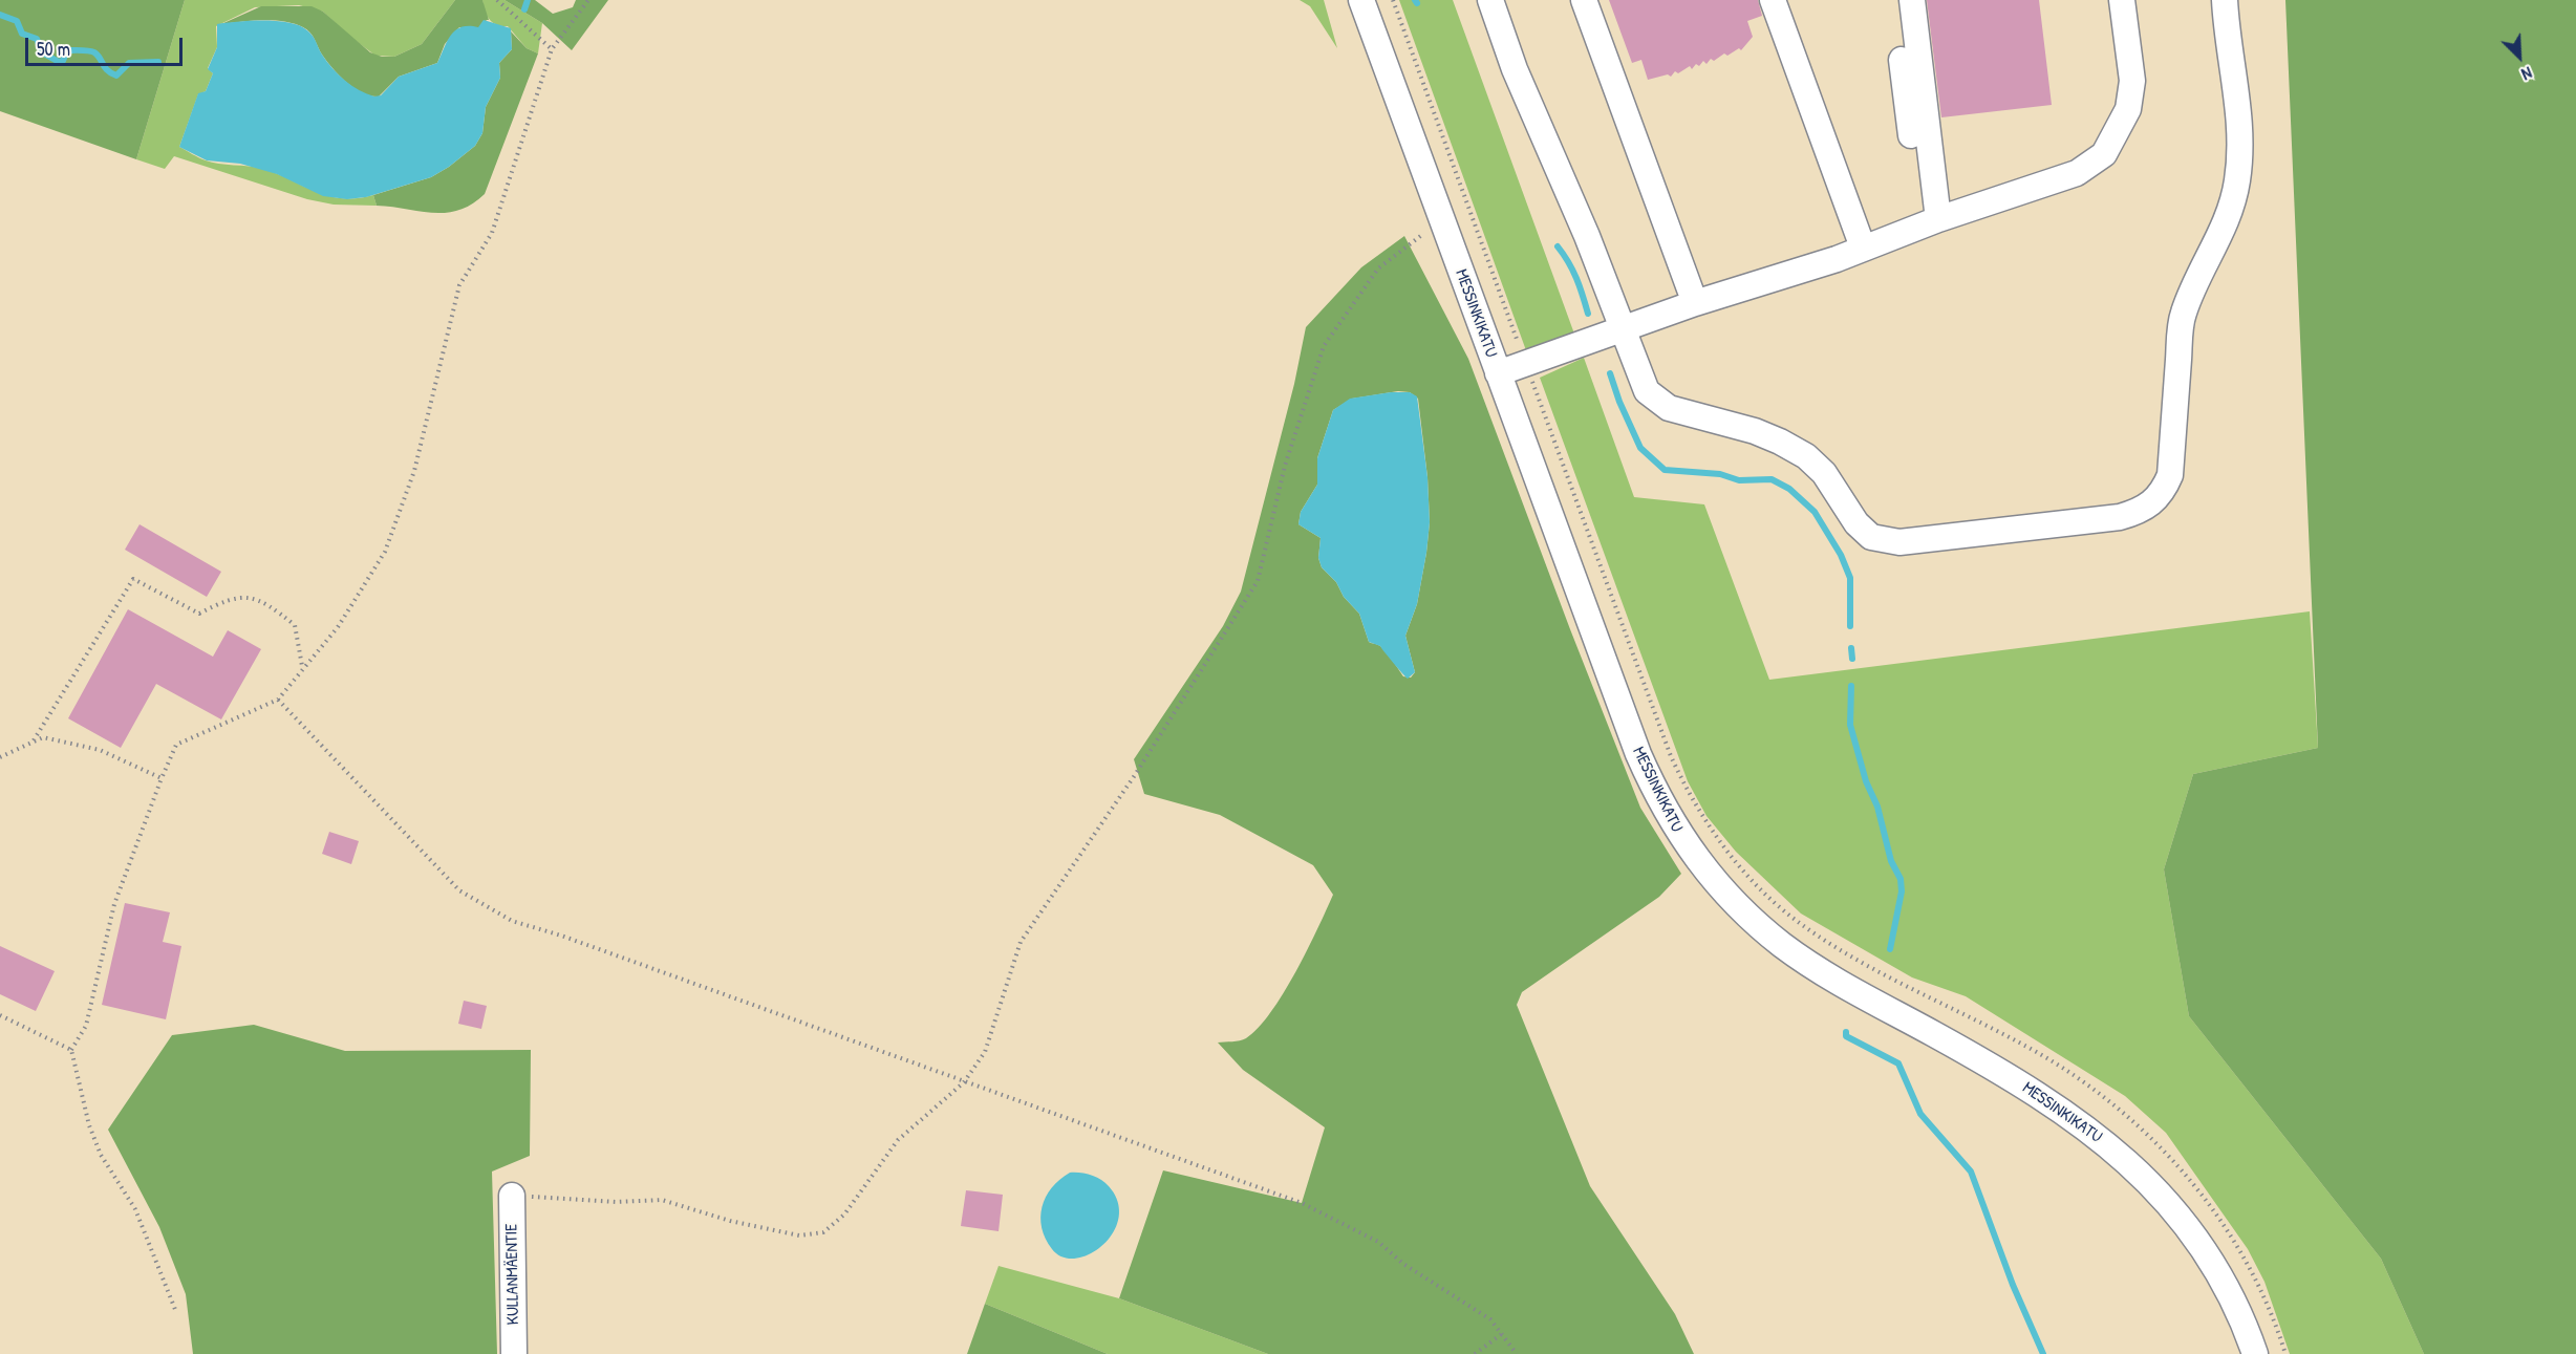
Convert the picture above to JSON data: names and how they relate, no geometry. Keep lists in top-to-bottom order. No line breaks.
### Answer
{"streets":{"street":["MESSINKIKATU","KULLANMÄENTIE"]},"scale_bar":"50 m","north":"bottom right"}
